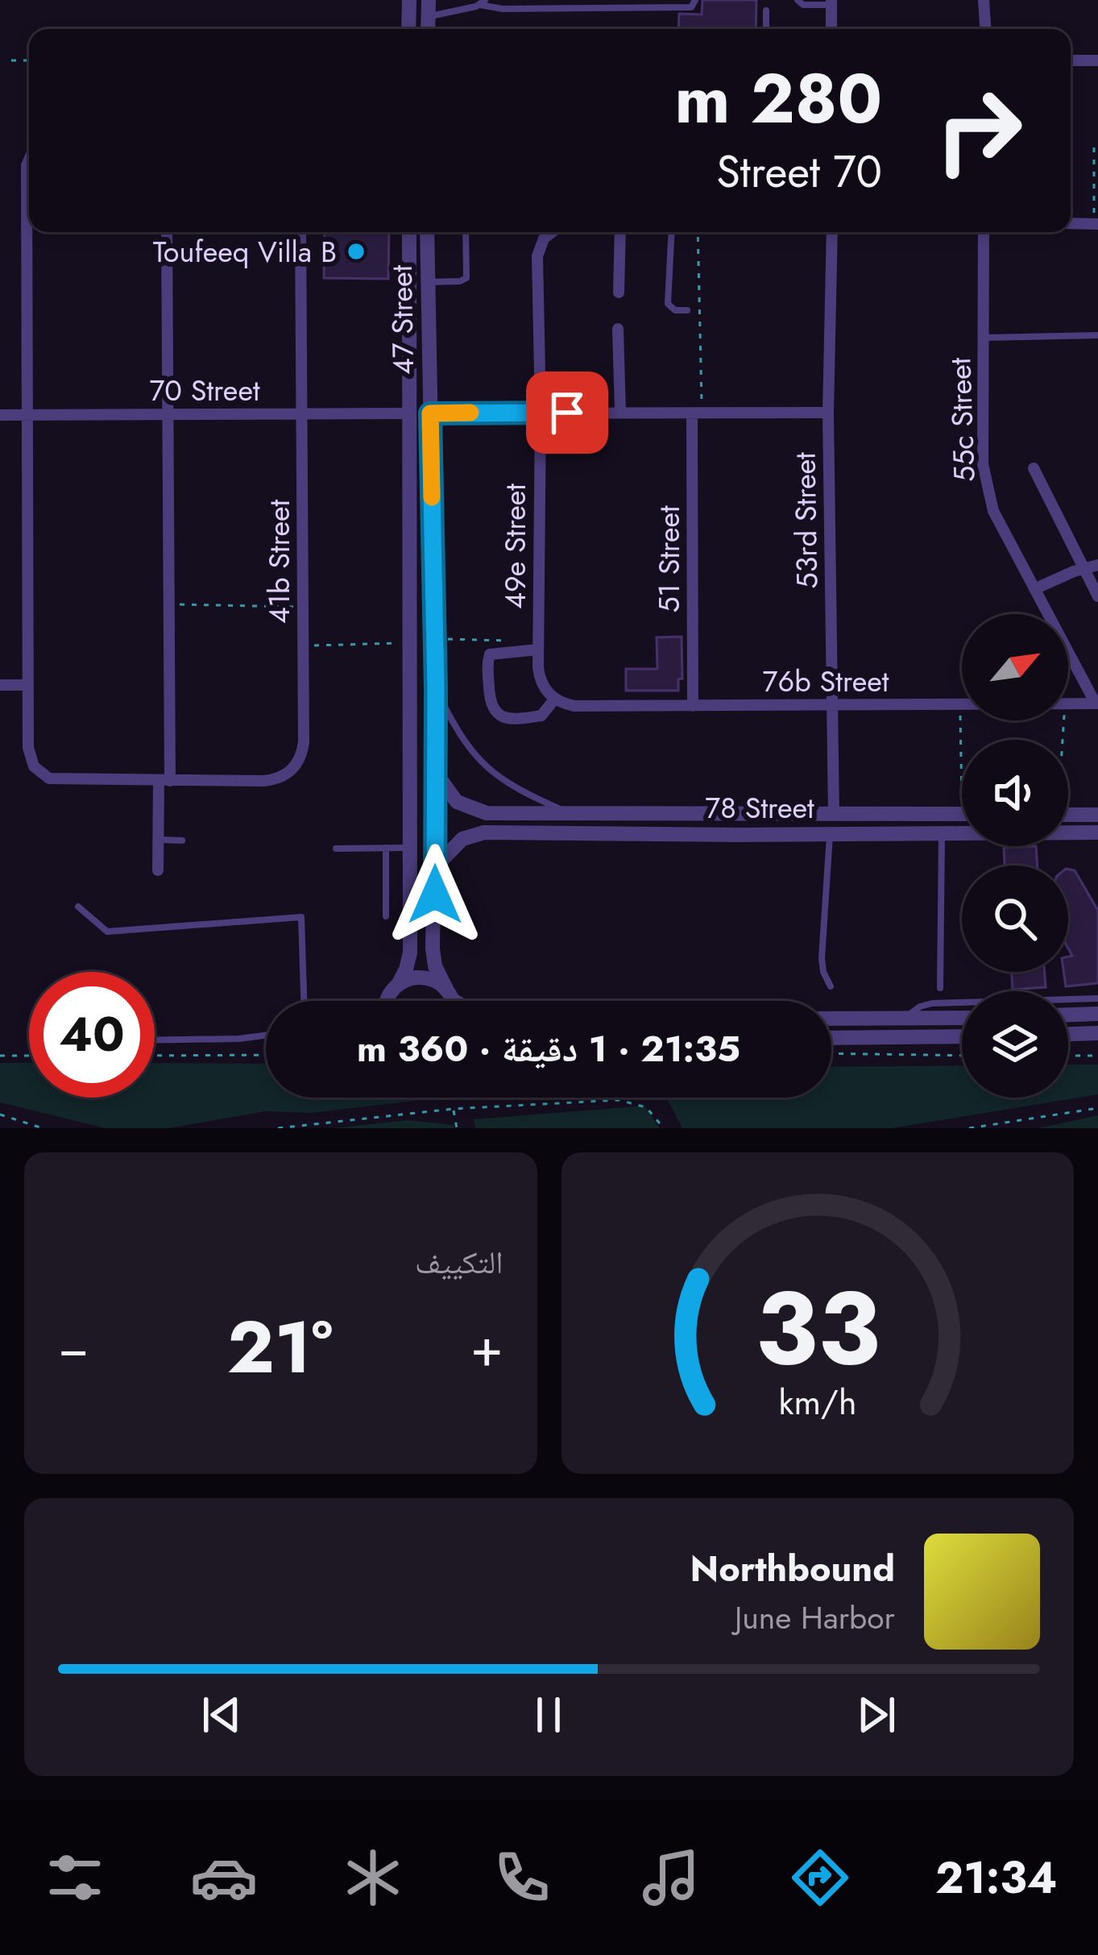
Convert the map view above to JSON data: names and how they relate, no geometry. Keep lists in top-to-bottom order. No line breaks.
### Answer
{"streets":{"street":["47 Street","70 Street","55c Street","53rd Street","49e Street","51 Street","41b Street","76b Street","78 Street"]},"crossings":[["47 Street","70 Street"],["47 Street","78 Street"],["70 Street","41b Street"],["55c Street","76b Street"],["53rd Street","76b Street"],["53rd Street","78 Street"],["49e Street","76b Street"],["51 Street","76b Street"]],"places":["Toufeeq Villa B"],"north":"top right","page":{"turn":["280 m","70 Street"],"limit":"40","trip":"21:35 · 1 دقيقة · 360 m","tile":"التكييف","heat":["−","21°","+"],"song":["Northbound","June Harbor"],"tabs":"21:34","gauge":["33","km/h"]}}
